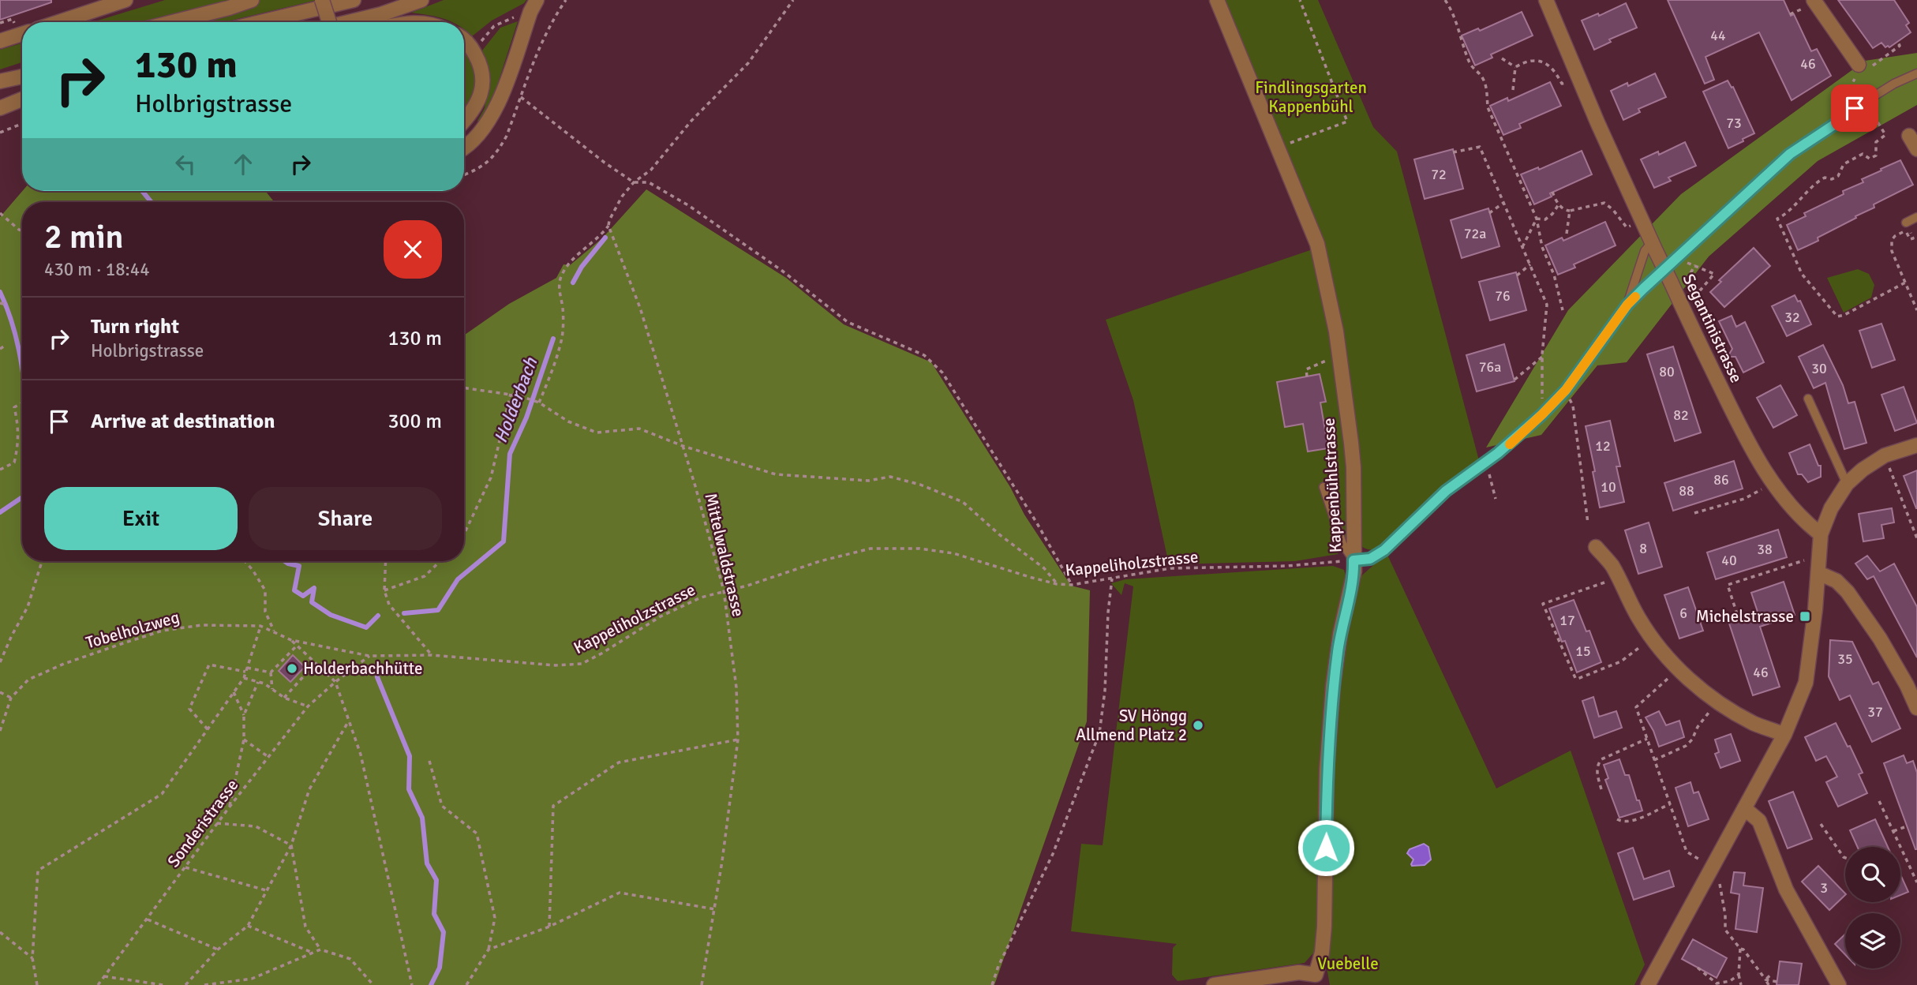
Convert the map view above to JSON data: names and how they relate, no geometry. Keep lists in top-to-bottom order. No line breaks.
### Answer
{"streets":{"street":["Segantinistrasse","Kappenbühlstrasse"],"path":["Mittelwaldstrasse","Kappeliholzstrasse","Tobelholzweg","Sonderistrasse"]},"crossings":[["Kappenbühlstrasse","Kappeliholzstrasse"],["Mittelwaldstrasse","Kappeliholzstrasse"],["Kappeliholzstrasse","Tobelholzweg"]],"water":["Holderbach"],"parks":["Findlingsgarten Kappenbühl","Vuebelle"],"places":{"transit":["Michelstrasse"],"other":["Holderbachhütte","SV Höngg Allmend Platz 2"]},"house_numbers":["44","46","73","72","72a","76","32","76a","30","80","82","12","86","10","88","8","38","40","6","17","15","35","46","37","3"],"page":{"turn":["130 m","Holbrigstrasse"],"heading":["2 min","430 m · 18:44"],"list":[{"name":"Turn right","note":"Holbrigstrasse","value":"130 m"},{"name":"Arrive at destination","value":"300 m"}],"buttons":["Exit","Share"]}}
